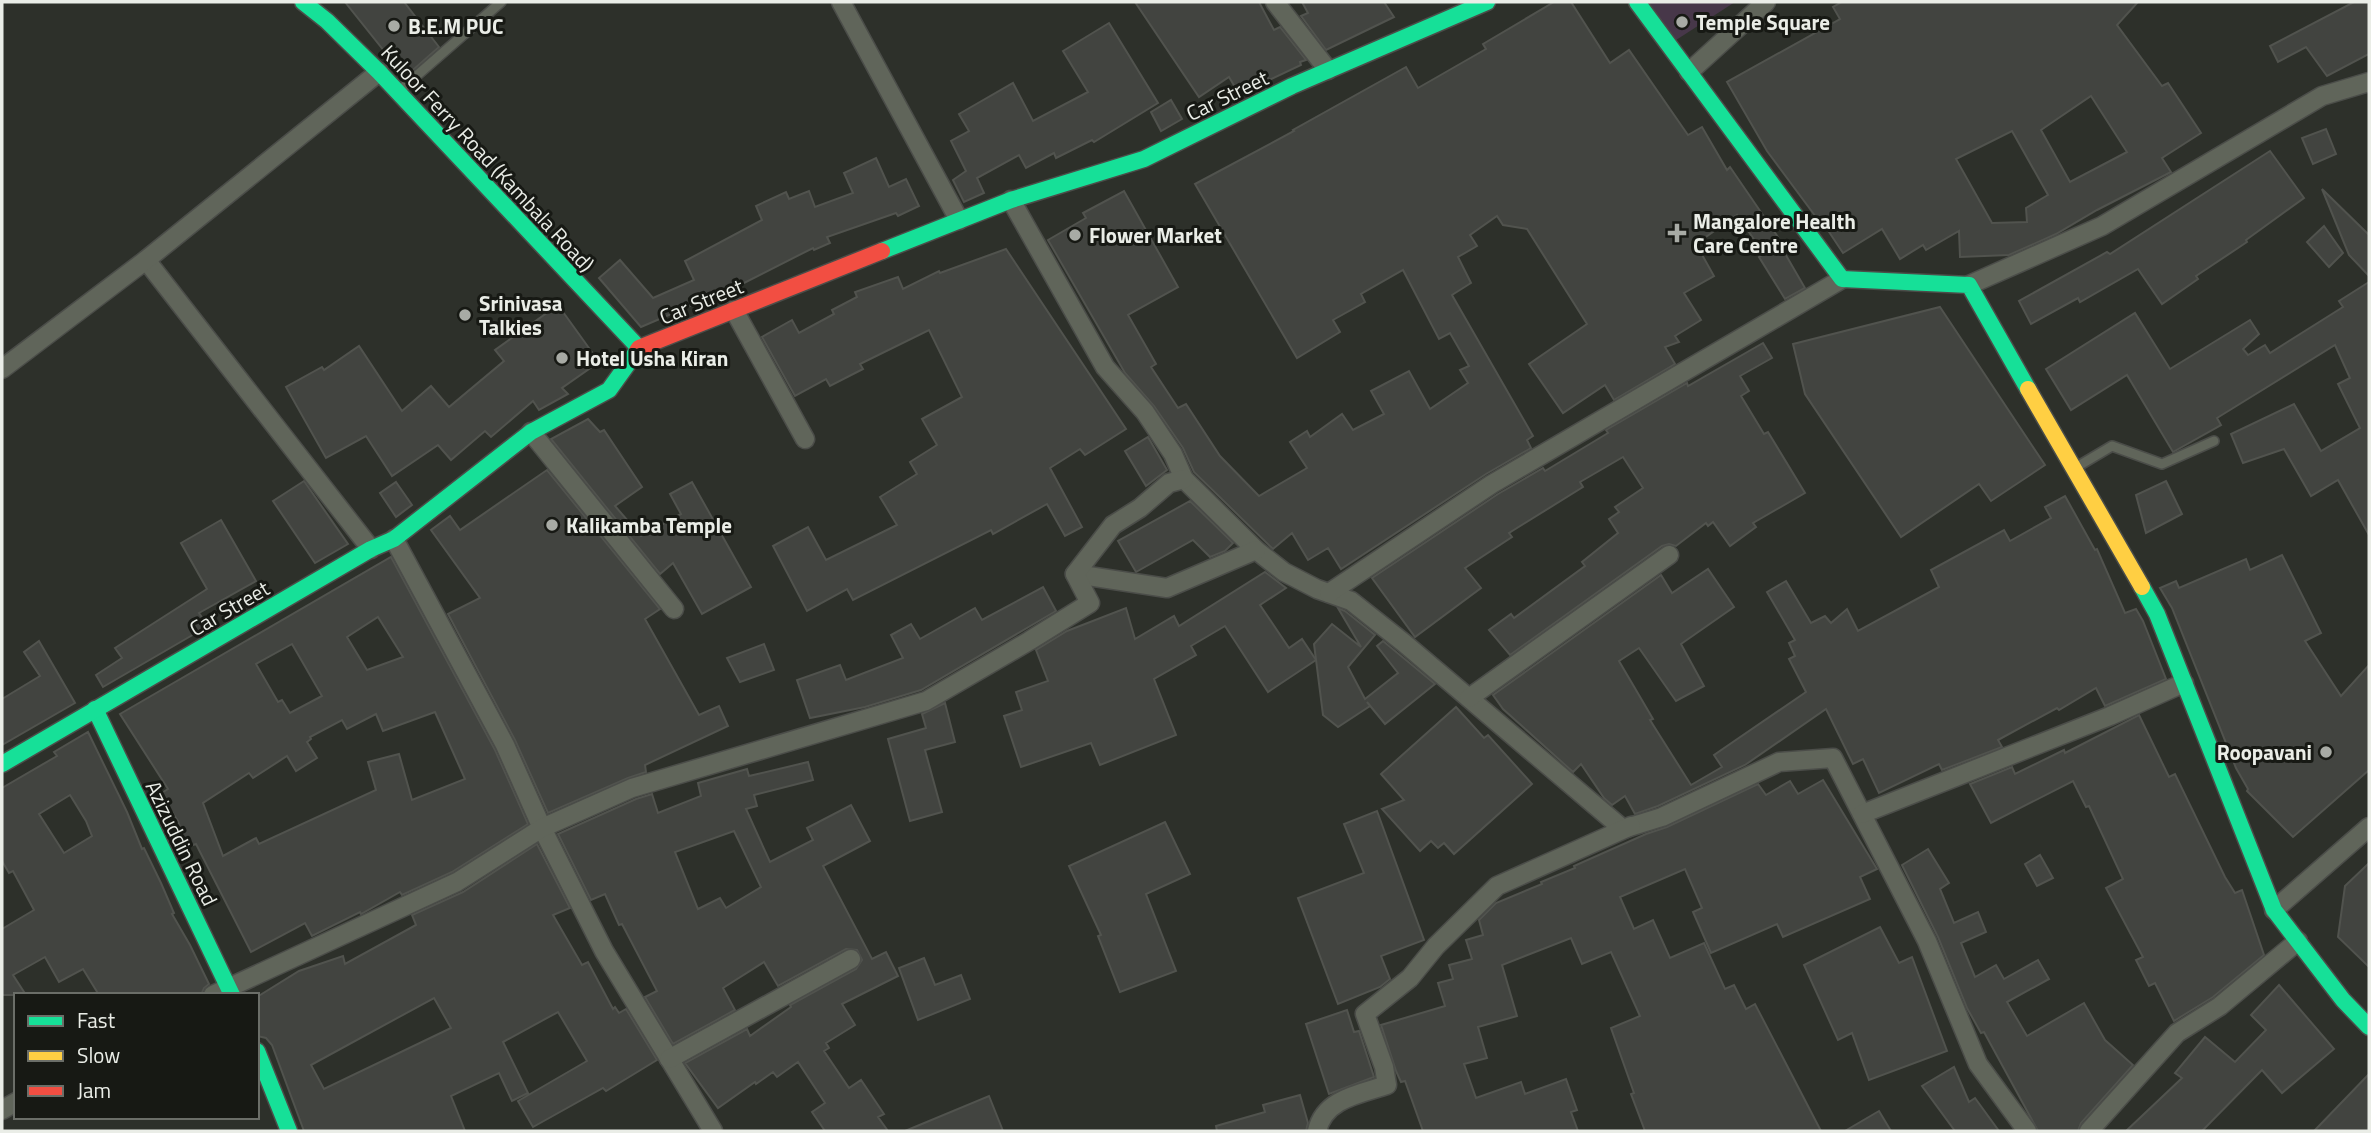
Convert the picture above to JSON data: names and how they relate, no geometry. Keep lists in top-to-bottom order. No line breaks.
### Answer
{"streets":{"street":["Car Street","Kuloor Ferry Road (Kambala Road)","Azizuddin Road"]},"crossings":[["Car Street","Kuloor Ferry Road (Kambala Road)"],["Car Street","Azizuddin Road"]],"places":{"other":["Temple Square","B.E.M PUC","Flower Market","Srinivasa Talkies","Hotel Usha Kiran","Kalikamba Temple","Roopavani"],"health":["Mangalore Health Care Centre"]},"legend":["Fast","Slow","Jam"]}
